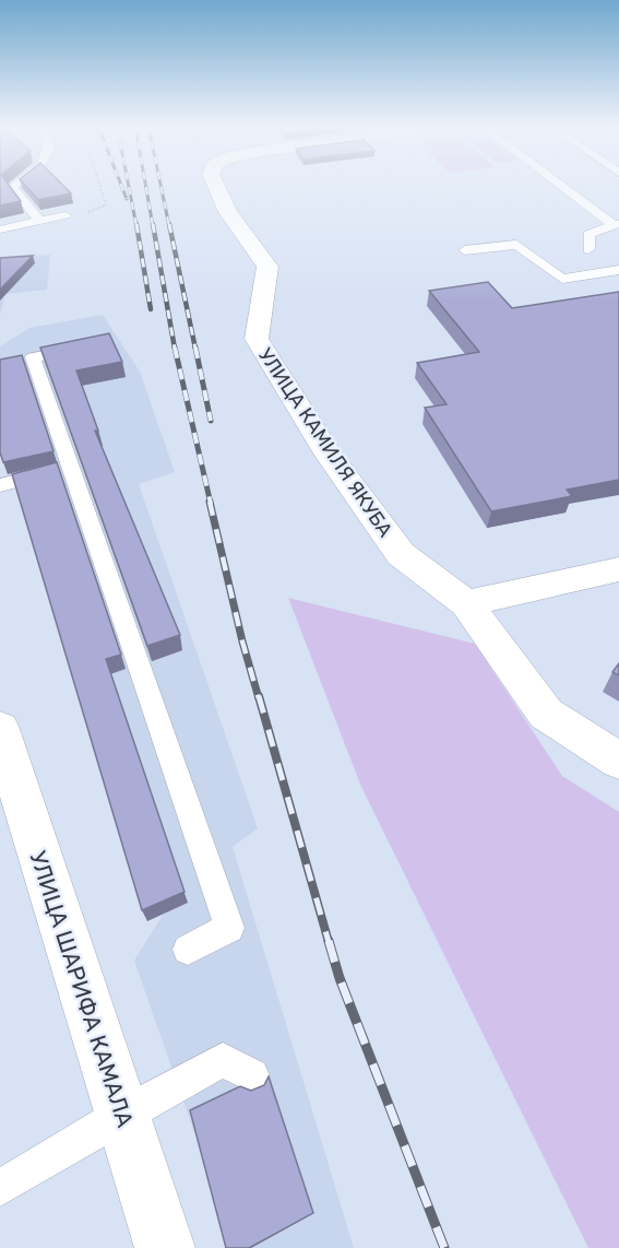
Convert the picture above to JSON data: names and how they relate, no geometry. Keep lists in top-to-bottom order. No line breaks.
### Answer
{"streets":{"street":["УЛИЦА КАМИЛЯ ЯКУБА","УЛИЦА ШАРИФА КАМАЛА"]}}
